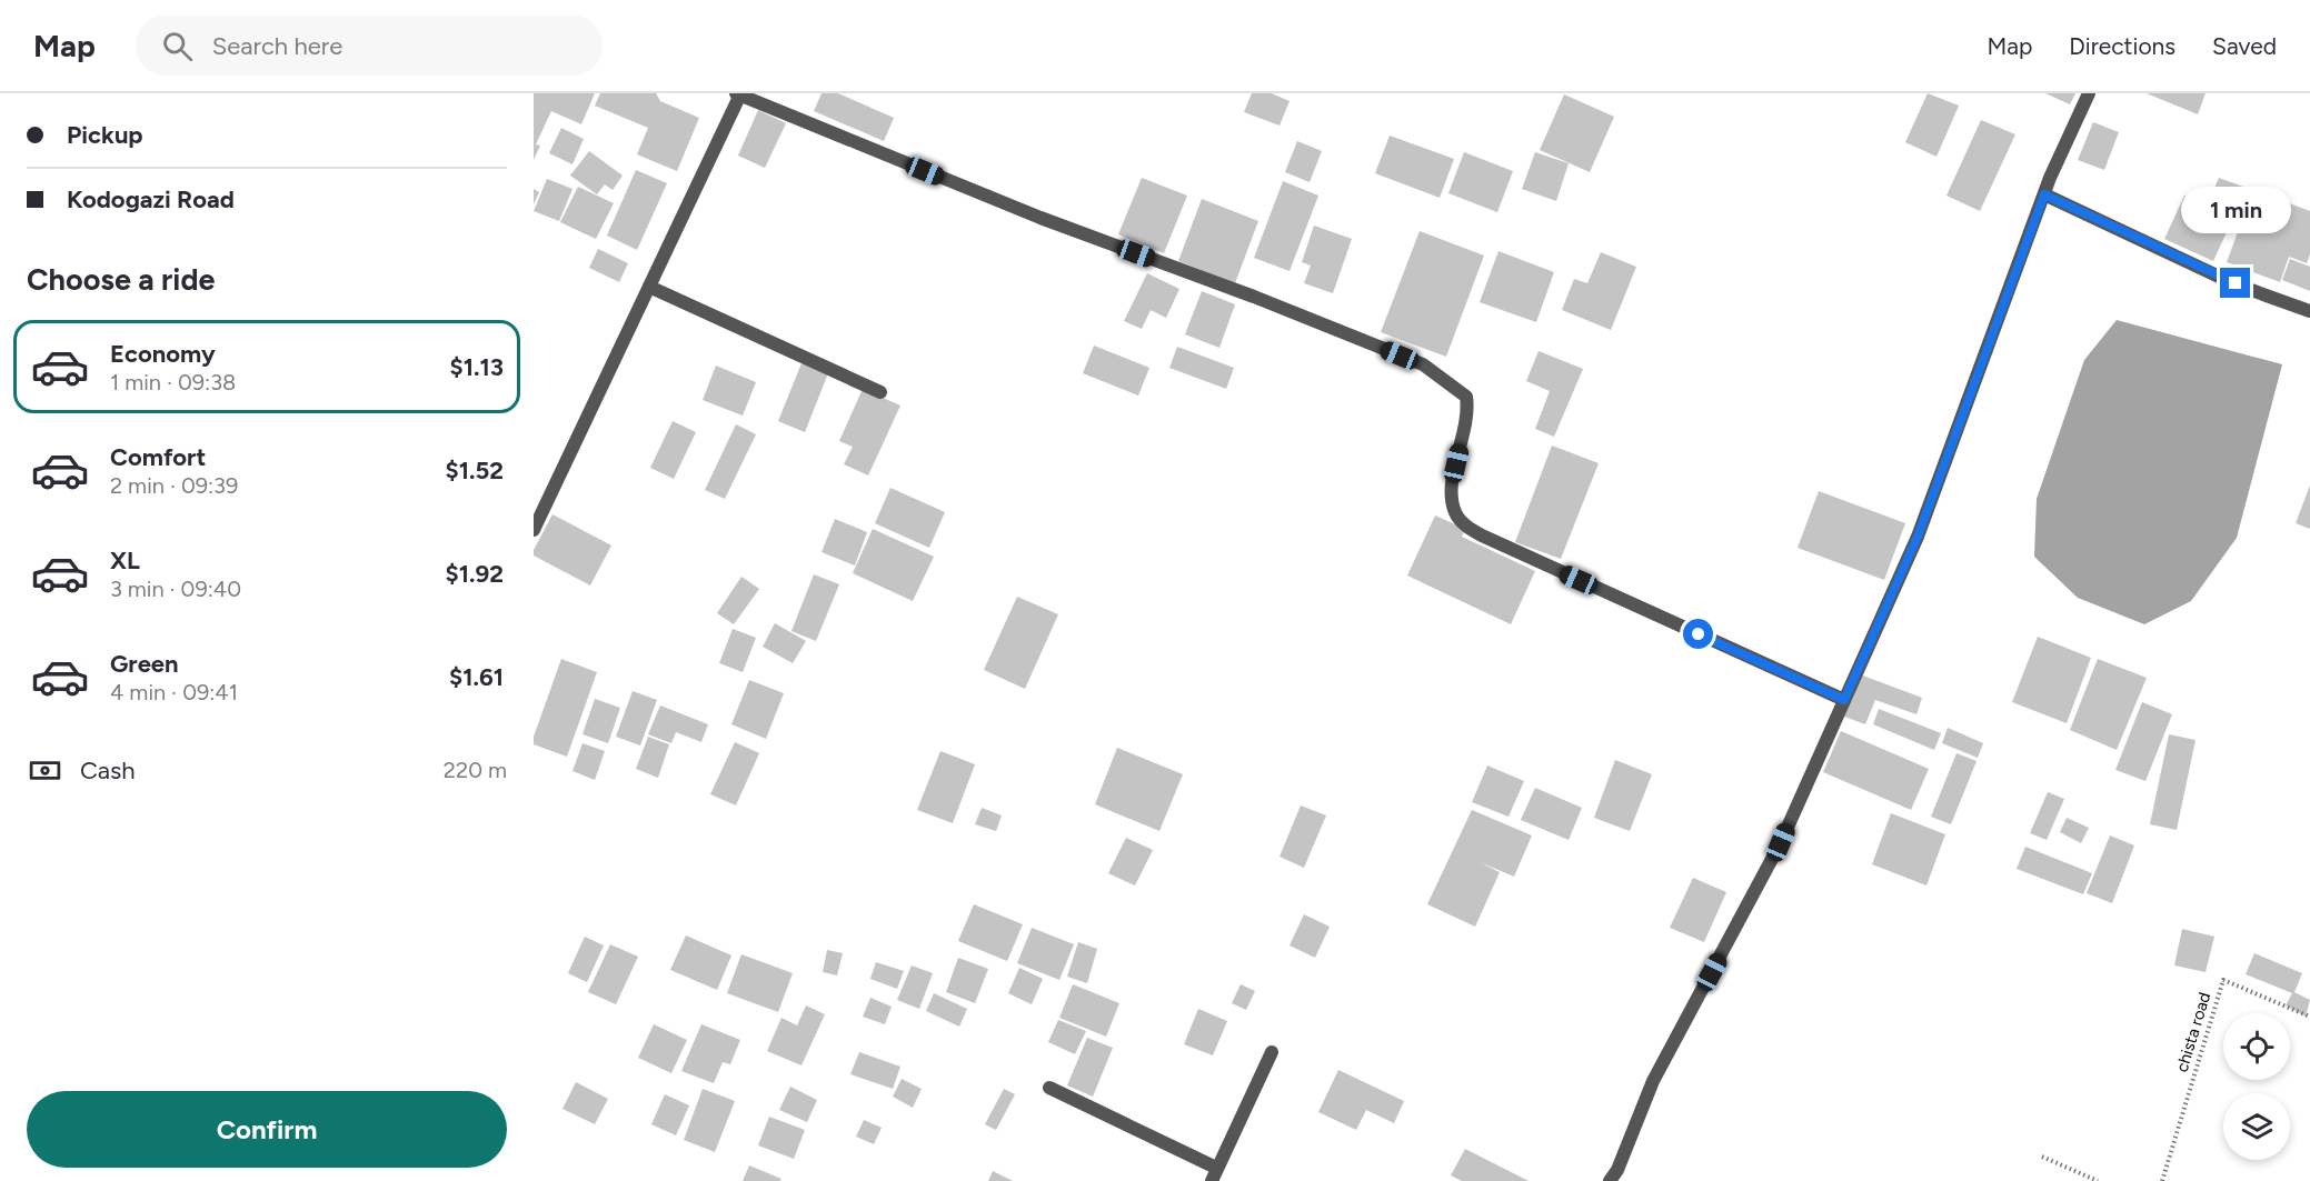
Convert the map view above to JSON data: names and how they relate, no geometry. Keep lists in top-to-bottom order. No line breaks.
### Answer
{"streets":{"path":["chista road"]},"page":{"header":"Map","search":"Search here","nav":["Map","Directions","Saved"],"banner":["Pickup","Kodogazi Road"],"bubble":"1 min","heading":"Choose a ride","list":[{"name":"Economy","note":"1 min · 09:38","value":"$1.13"},{"name":"Comfort","note":"2 min · 09:39","value":"$1.52"},{"name":"XL","note":"3 min · 09:40","value":"$1.92"},{"name":"Green","note":"4 min · 09:41","value":"$1.61"}],"pay":["Cash","220 m"],"buttons":"Confirm"}}
